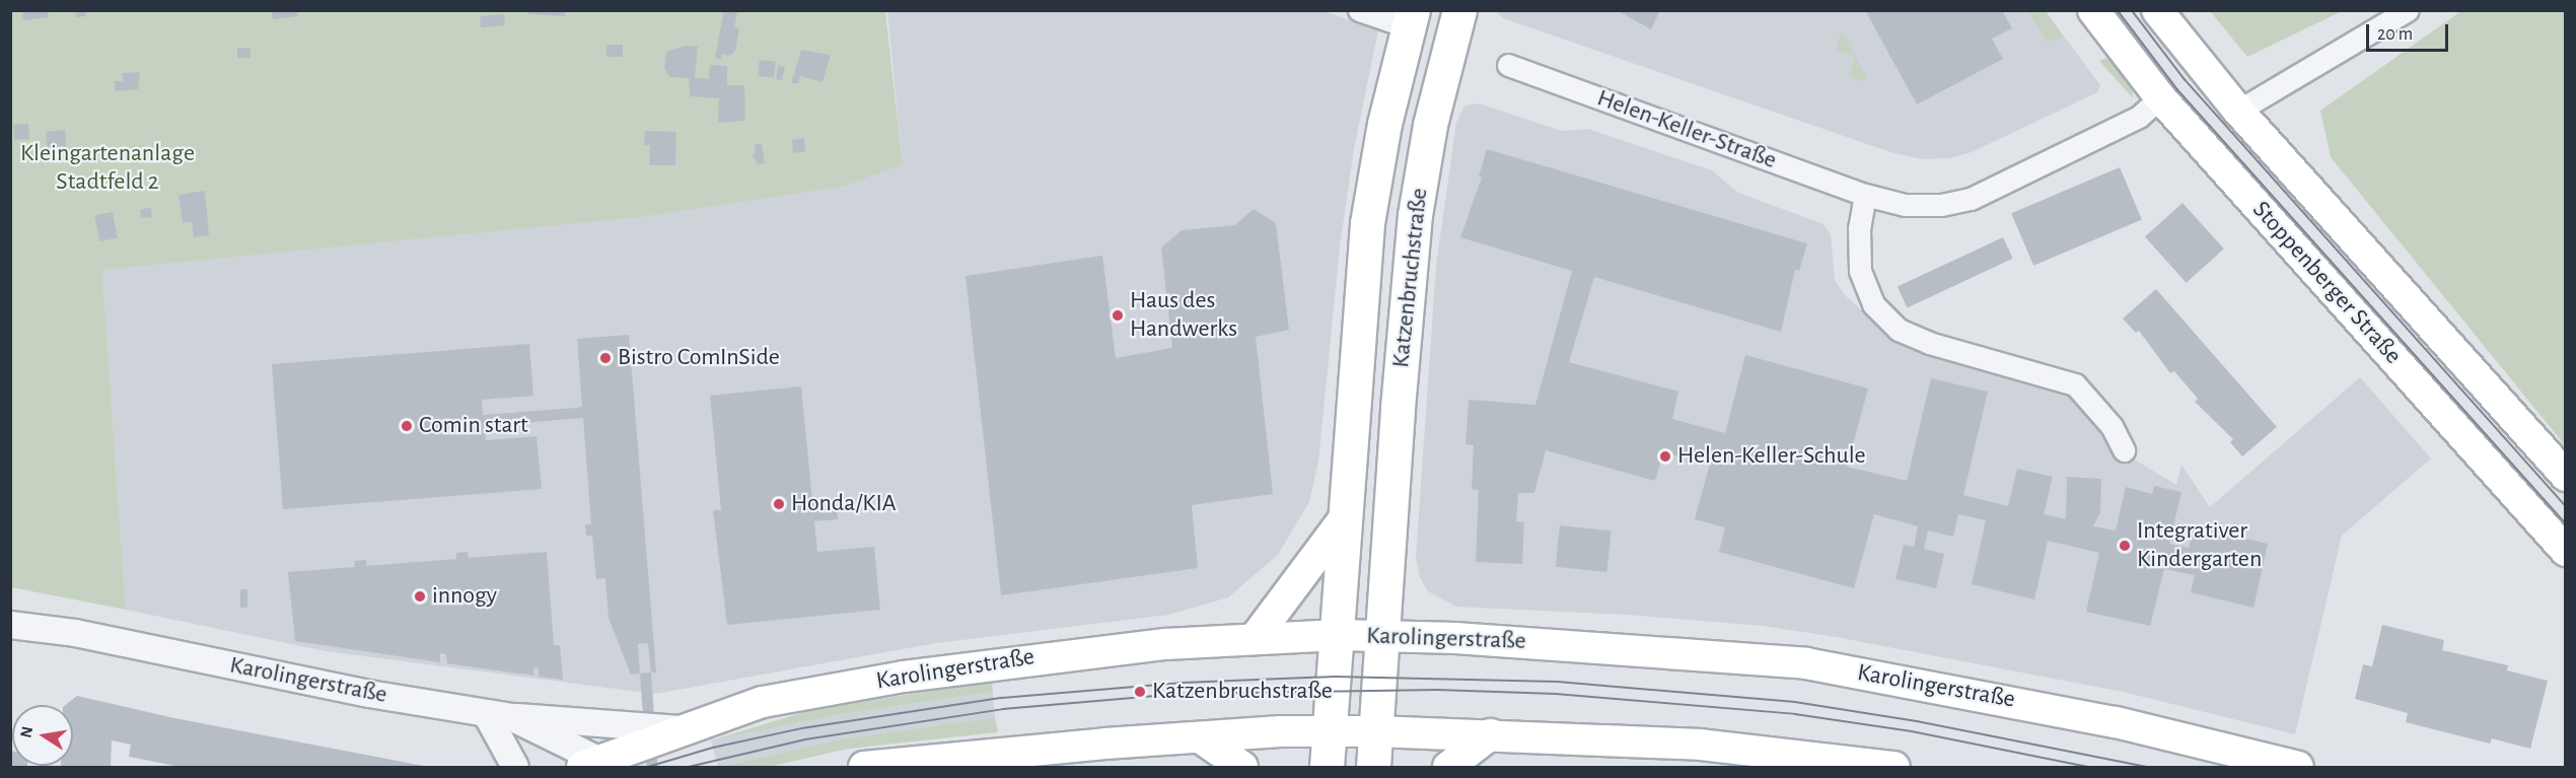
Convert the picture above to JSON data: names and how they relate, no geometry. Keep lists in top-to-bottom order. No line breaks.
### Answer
{"streets":{"main road":["Katzenbruchstraße","Stoppenberger Straße","Karolingerstraße"],"street":["Helen-Keller-Straße"]},"crossings":[["Helen-Keller-Straße","Stoppenberger Straße"],["Katzenbruchstraße","Karolingerstraße"]],"parks":["Kleingartenanlage Stadtfeld 2"],"places":["Haus des Handwerks","Bistro ComInSide","Comin start","Helen-Keller-Schule","Honda/KIA","Integrativer Kindergarten","innogy","Katzenbruchstraße"],"scale_bar":"20 m","north":"left"}
